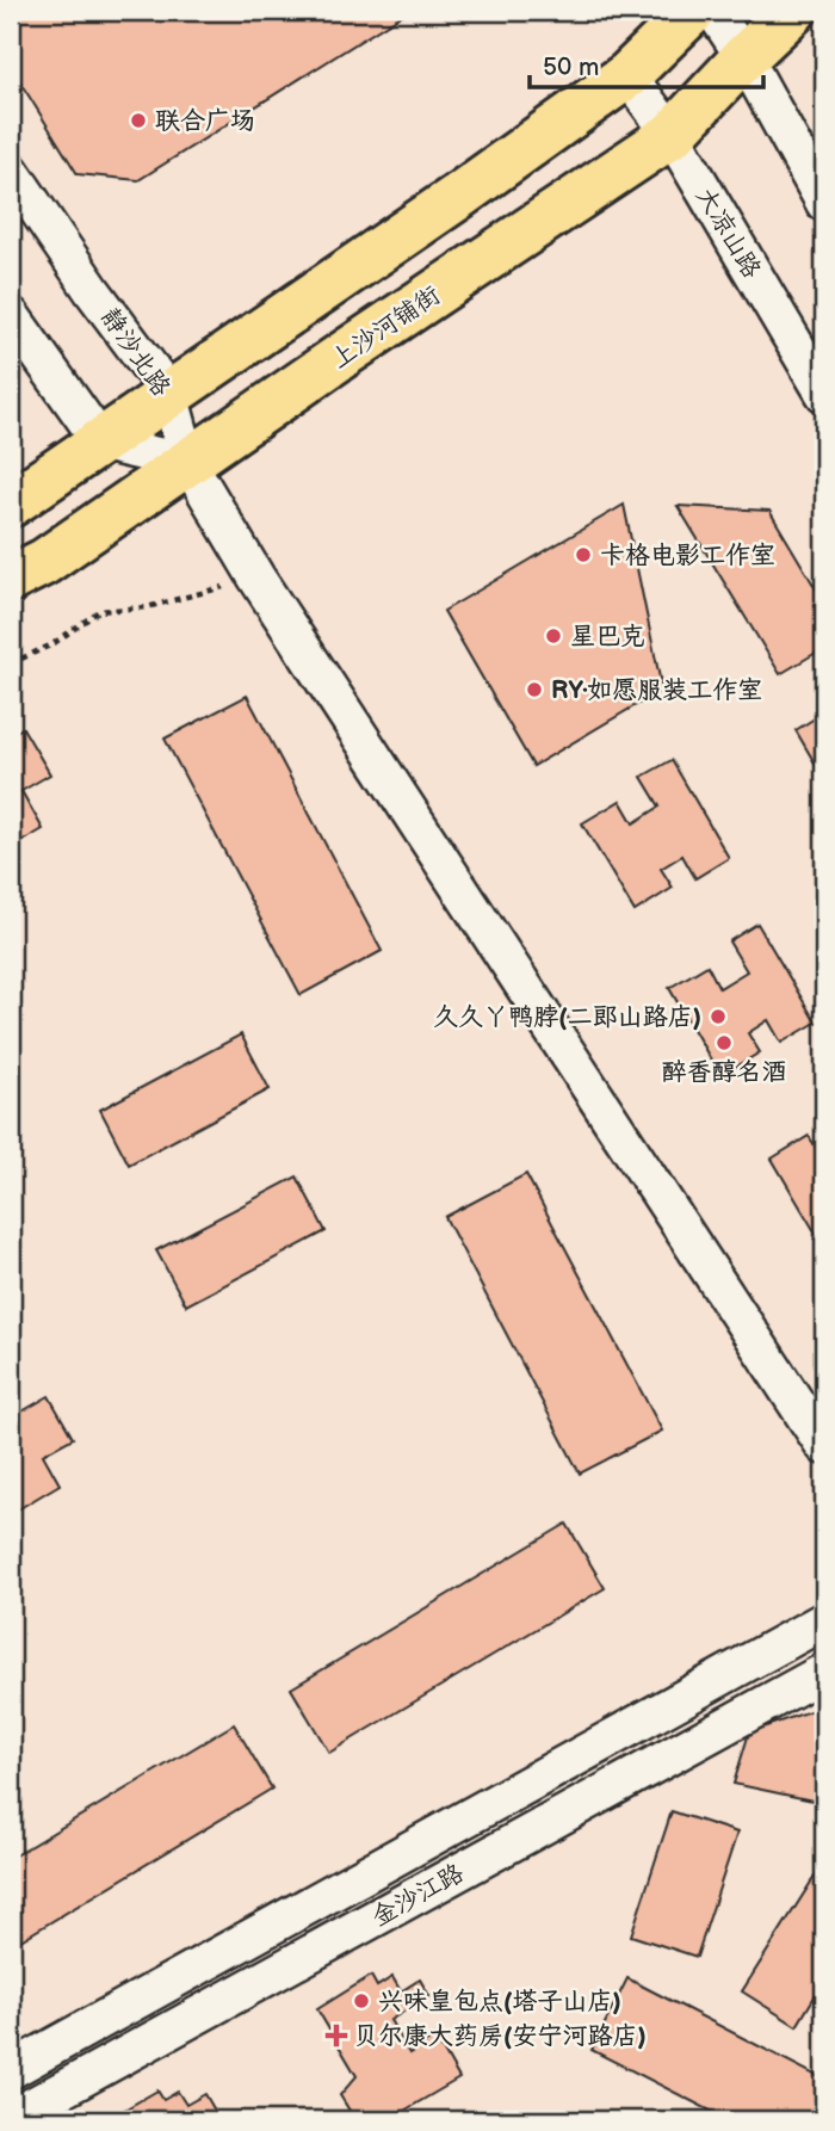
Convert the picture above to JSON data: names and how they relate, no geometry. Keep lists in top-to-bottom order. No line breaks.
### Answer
{"streets":{"main road":["上沙河铺街"],"street":["大凉山路","静沙北路","金沙江路"]},"crossings":[["大凉山路","上沙河铺街"],["上沙河铺街","静沙北路"]],"places":{"other":["联合广场","卡格电影工作室","星巴克","RY·如愿服装工作室","久久丫鸭脖(二郎山路店)","醉香醇名酒","兴味皇包点(塔子山店)"],"health":["贝尔康大药房(安宁河路店)"]},"scale_bar":"50 m"}
